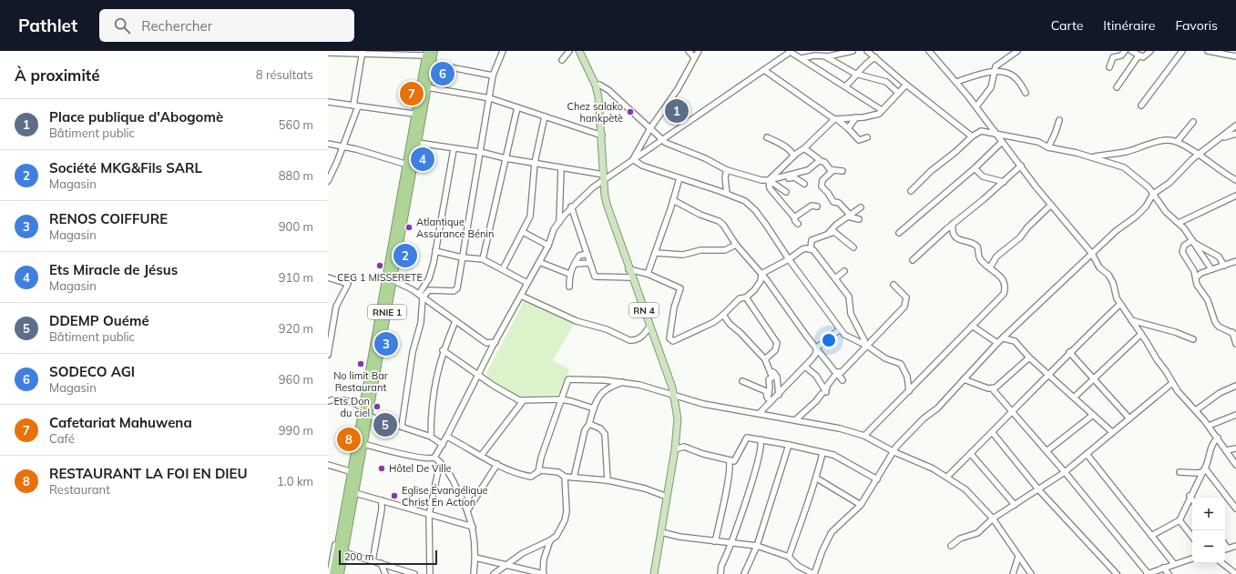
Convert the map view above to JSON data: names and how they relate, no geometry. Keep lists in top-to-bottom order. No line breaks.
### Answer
{"streets":{"highway":["RNIE 1"],"main road":["RN 4"]},"places":["Chez salako hankpètè","Atlantique Assurance Bénin","CEG 1 MISSERETE","No limit Bar Restaurant","Ets Don du ciel","Hôtel De Ville","Eglise Évangélique Christ En Action"],"scale_bar":"200 m","page":{"header":"Pathlet","search":"Rechercher","nav":["Carte","Itinéraire","Favoris"],"heading":["À proximité","8 résultats"],"pins":["6","7","1","4","2","3","5","8"],"list":[{"mark":"1","name":"Place publique d'Abogomè","note":"Bâtiment public","value":"560 m"},{"mark":"2","name":"Société MKG&Fils SARL","note":"Magasin","value":"880 m"},{"mark":"3","name":"RENOS COIFFURE","note":"Magasin","value":"900 m"},{"mark":"4","name":"Ets Miracle de Jésus","note":"Magasin","value":"910 m"},{"mark":"5","name":"DDEMP Ouémé","note":"Bâtiment public","value":"920 m"},{"mark":"6","name":"SODECO AGI","note":"Magasin","value":"960 m"},{"mark":"7","name":"Cafetariat Mahuwena","note":"Café","value":"990 m"},{"mark":"8","name":"RESTAURANT LA FOI EN DIEU","note":"Restaurant","value":"1.0 km"}],"map_buttons":["+","−"],"scale":"200 m"}}
